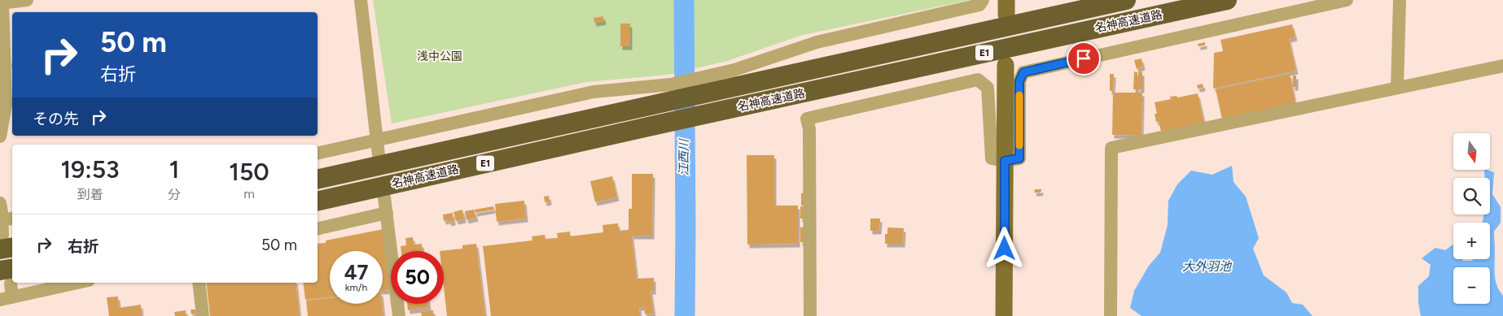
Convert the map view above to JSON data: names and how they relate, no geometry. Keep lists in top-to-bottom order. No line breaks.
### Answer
{"streets":{"highway":["名神高速道路","E1"]},"water":["江西川","大外羽池"],"parks":["浅中公園"],"north":"bottom","page":{"turn":["50 m","右折"],"then":"その先","map_buttons":["+","−"],"eta":["19:53","到着","1","分","150","m"],"list":[{"name":"右折","value":"50 m"}],"speed":"47 km/h","limit":"50"}}
